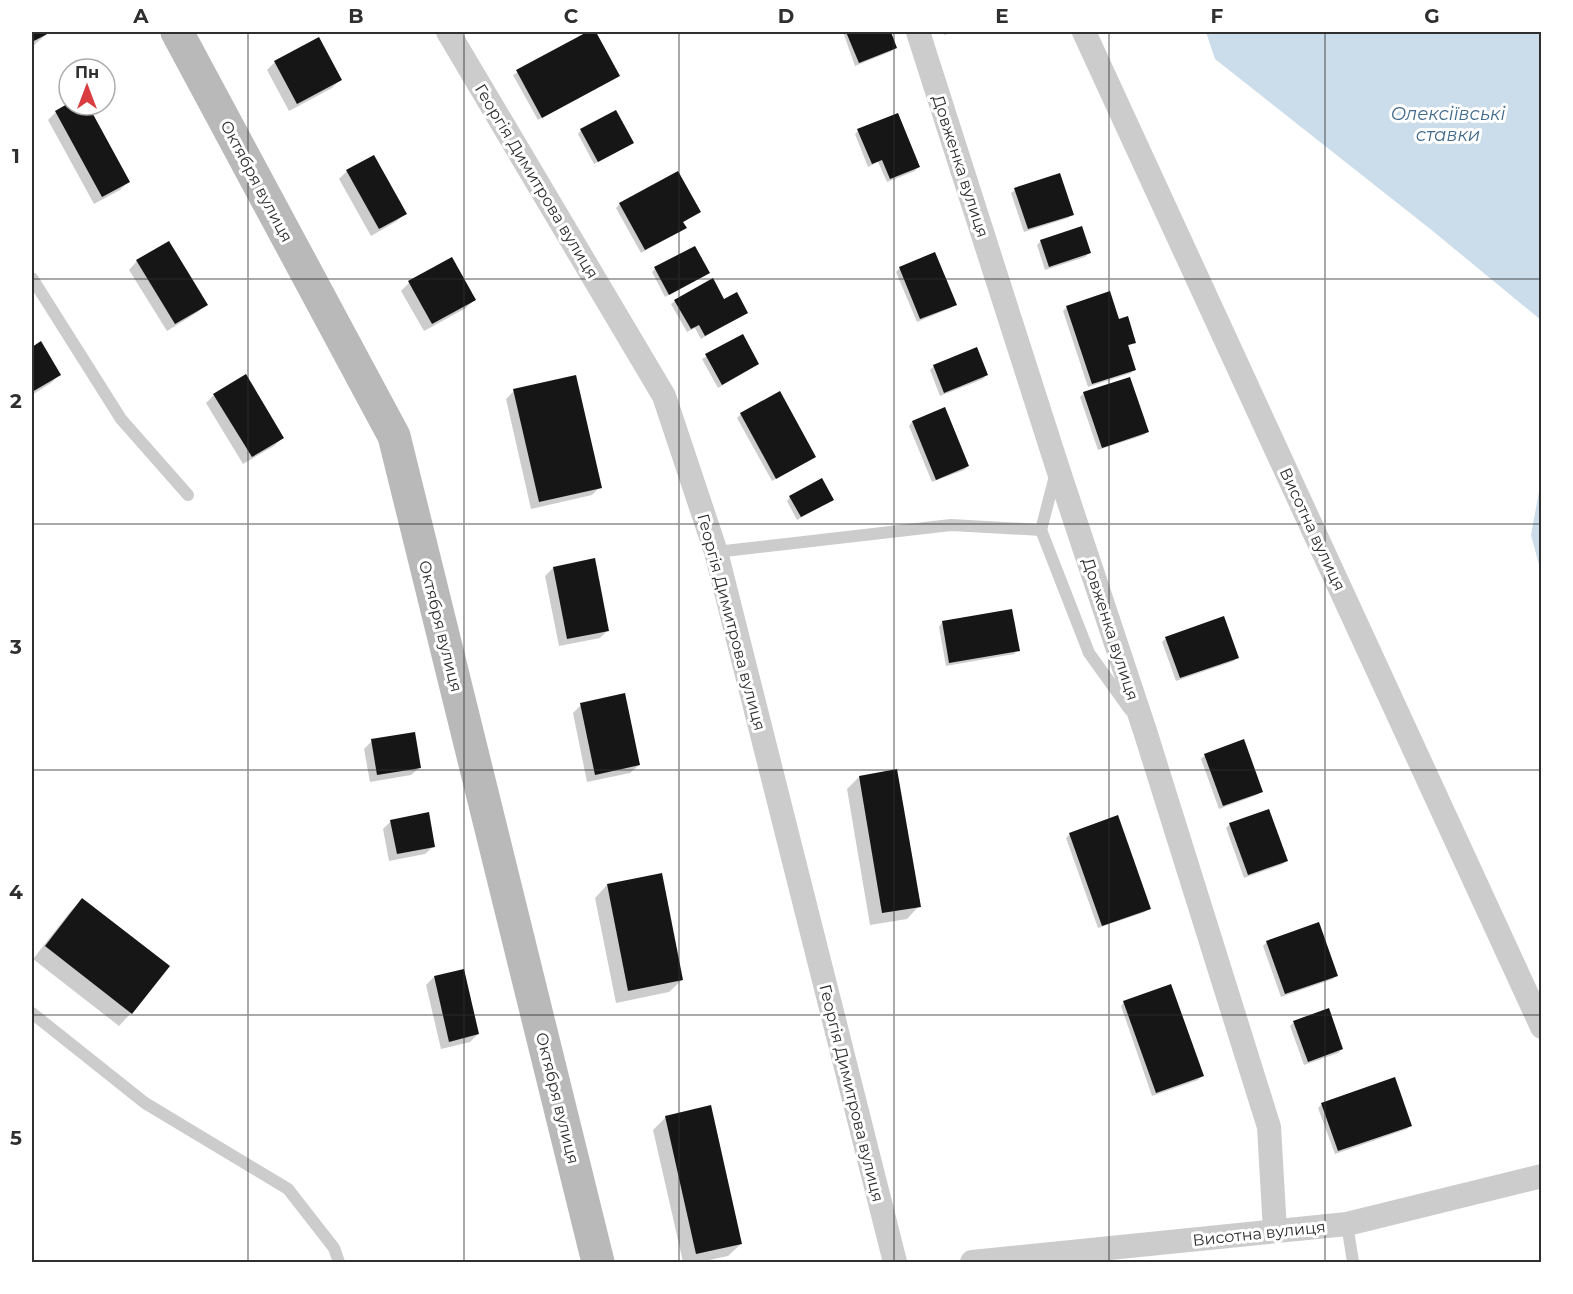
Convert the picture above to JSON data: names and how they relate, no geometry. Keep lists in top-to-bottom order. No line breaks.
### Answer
{"streets":{"street":["Довженка вулиця","Октября вулиця","Георгія Димитрова вулиця","Висотна вулиця"]},"crossings":[["Довженка вулиця","Висотна вулиця"]],"water":["Олексіївські ставки"],"north":"top","grid":{"columns":["A","B","C","D","E","F","G"],"rows":["1","2","3","4","5"]}}
